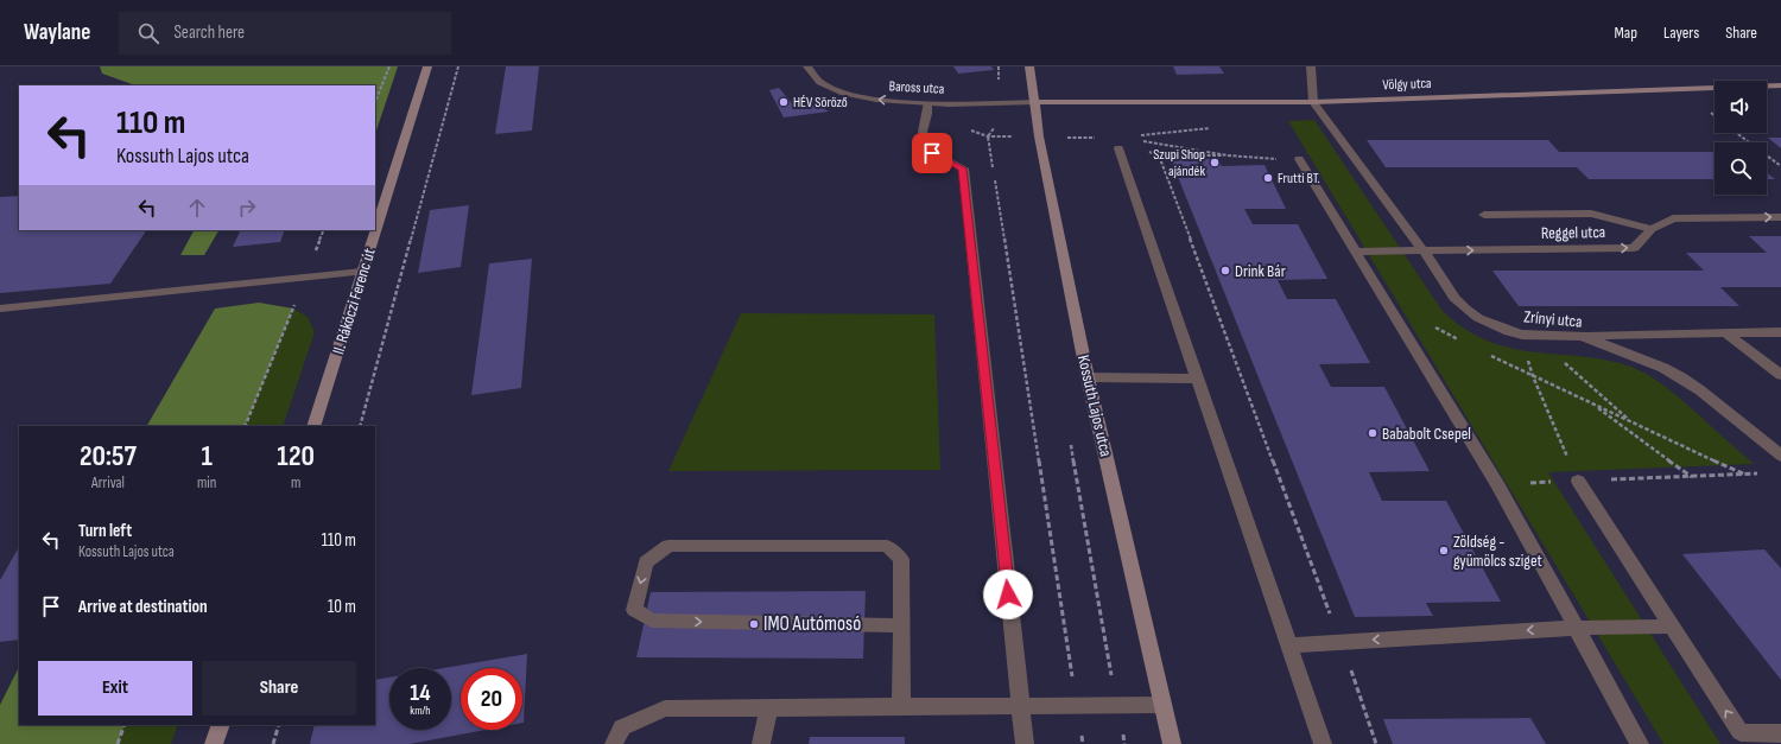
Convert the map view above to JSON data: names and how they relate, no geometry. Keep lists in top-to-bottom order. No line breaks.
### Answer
{"streets":{"street":["Völgy utca","Baross utca","Reggel utca","II. Rákóczi Ferenc út","Zrínyi utca","Kossuth Lajos utca"]},"crossings":[["Völgy utca","Baross utca"],["Völgy utca","Zrínyi utca"],["Völgy utca","Kossuth Lajos utca"],["Baross utca","Kossuth Lajos utca"],["Reggel utca","Zrínyi utca"]],"one_way":["Baross utca"],"places":["HÉV Söröző","Szupi Shop ajándék","Frutti BT.","Drink Bár","Bababolt Csepel","Zöldség - gyümölcs sziget","IMO Autómosó"],"page":{"header":"Waylane","search":"Search here","nav":["Map","Layers","Share"],"turn":["110 m","Kossuth Lajos utca"],"eta":["20:57","Arrival","1","min","120","m"],"list":[{"name":"Turn left","note":"Kossuth Lajos utca","value":"110 m"},{"name":"Arrive at destination","value":"10 m"}],"buttons":["Exit","Share"],"speed":"14 km/h","limit":"20"}}
